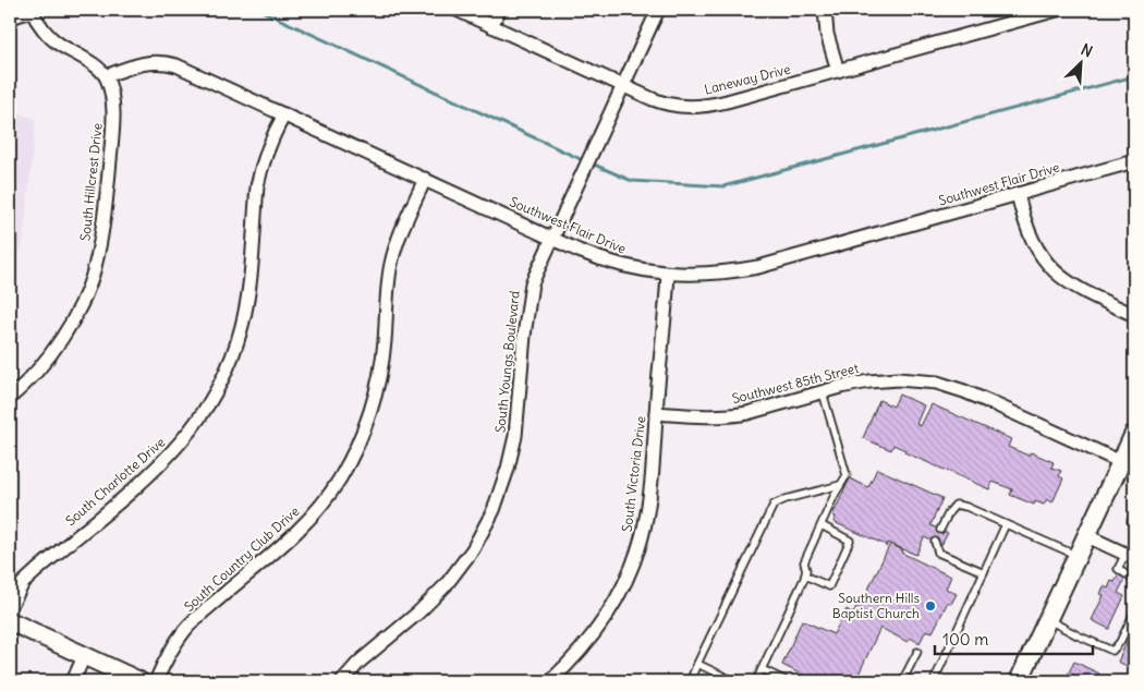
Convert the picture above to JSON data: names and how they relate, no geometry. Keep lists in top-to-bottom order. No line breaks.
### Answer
{"streets":{"street":["Laneway Drive","South Hillcrest Drive","Southwest Flair Drive","South Youngs Boulevard","Southwest 85th Street","South Victoria Drive","South Charlotte Drive","South Country Club Drive"]},"crossings":[["Laneway Drive","South Youngs Boulevard"],["South Hillcrest Drive","Southwest Flair Drive"],["Southwest Flair Drive","South Youngs Boulevard"],["Southwest Flair Drive","South Victoria Drive"],["Southwest Flair Drive","South Charlotte Drive"],["Southwest Flair Drive","South Country Club Drive"],["Southwest 85th Street","South Victoria Drive"]],"places":["Southern Hills Baptist Church"],"scale_bar":"100 m","north":"top right"}
